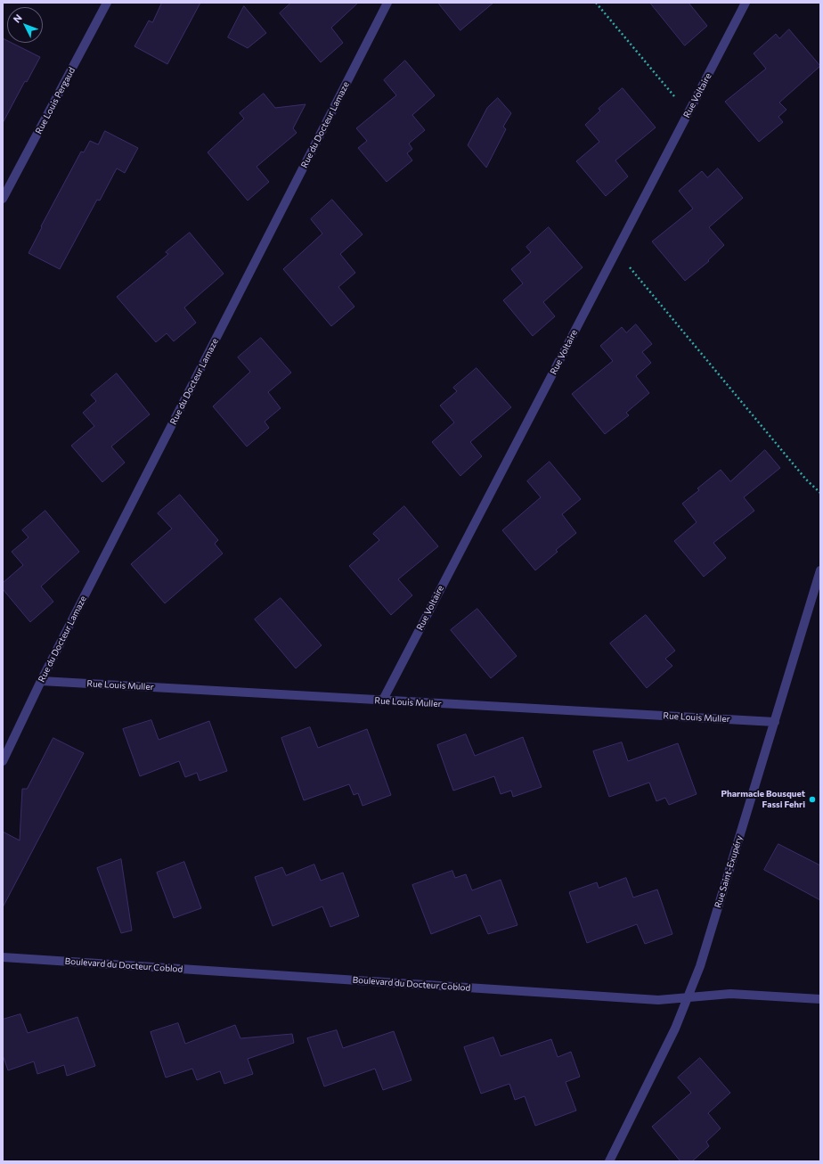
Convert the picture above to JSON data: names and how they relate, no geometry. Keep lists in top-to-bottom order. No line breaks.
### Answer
{"streets":{"street":["Rue Voltaire","Rue Louis Pergaud","Rue du Docteur Lamaze","Rue Louis Muller","Rue Saint-Exupéry","Boulevard du Docteur Coblod"]},"crossings":[["Rue Voltaire","Rue Louis Muller"],["Rue du Docteur Lamaze","Rue Louis Muller"],["Rue Louis Muller","Rue Saint-Exupéry"],["Rue Saint-Exupéry","Boulevard du Docteur Coblod"]],"places":["Pharmacie Bousquet Fassi Fehri"],"north":"top left"}
